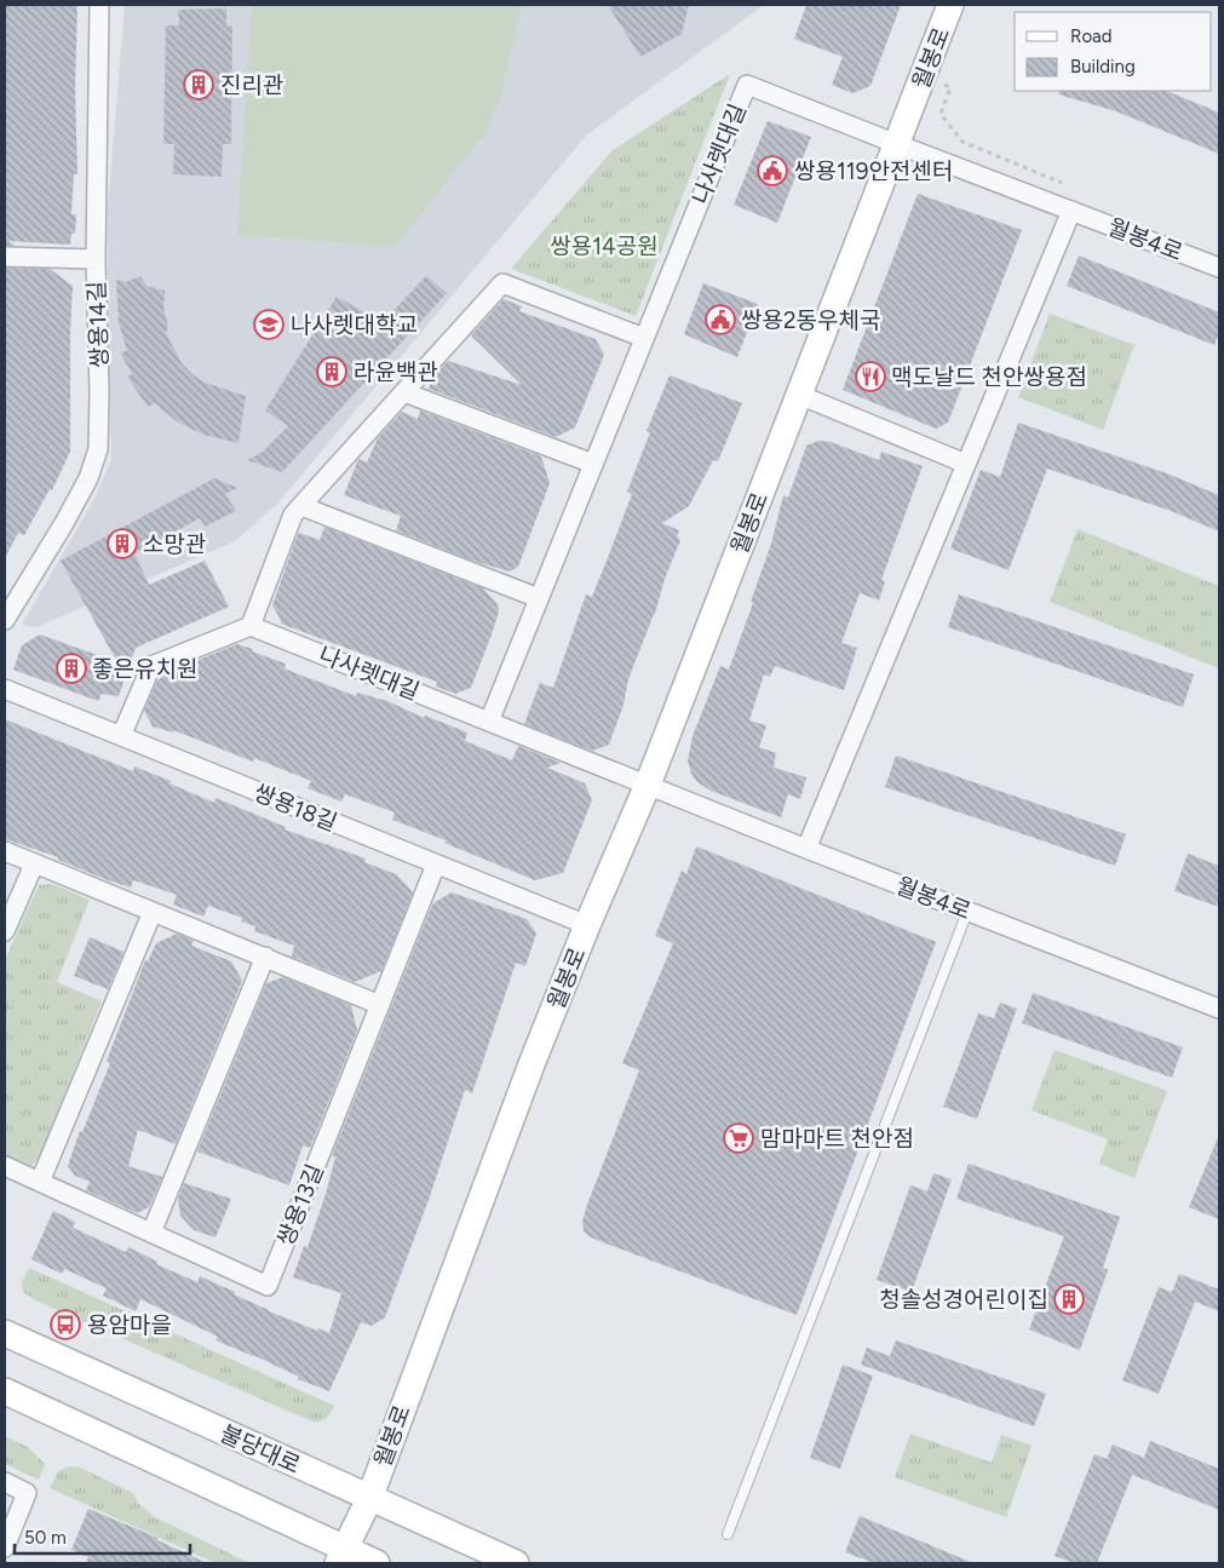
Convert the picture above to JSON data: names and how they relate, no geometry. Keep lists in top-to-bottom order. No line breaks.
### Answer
{"streets":{"street":["월봉로","나사렛대길","월봉4로","쌍용14길","쌍용18길","쌍용13길","불당대로"]},"crossings":[["월봉로","나사렛대길"],["월봉로","월봉4로"],["월봉로","쌍용18길"],["월봉로","불당대로"],["나사렛대길","월봉4로"],["쌍용18길","쌍용13길"]],"parks":["쌍용14공원"],"places":{"building":["진리관","라윤백관","소망관","좋은유치원","청솔성경어린이집"],"public building":["쌍용119안전센터","쌍용2동우체국"],"school or university":["나사렛대학교"],"restaurant":["맥도날드 천안쌍용점"],"supermarket":["맘마마트 천안점"],"bus stop":["용암마을"]},"legend":["Road","Building"],"scale_bar":"50 m"}
